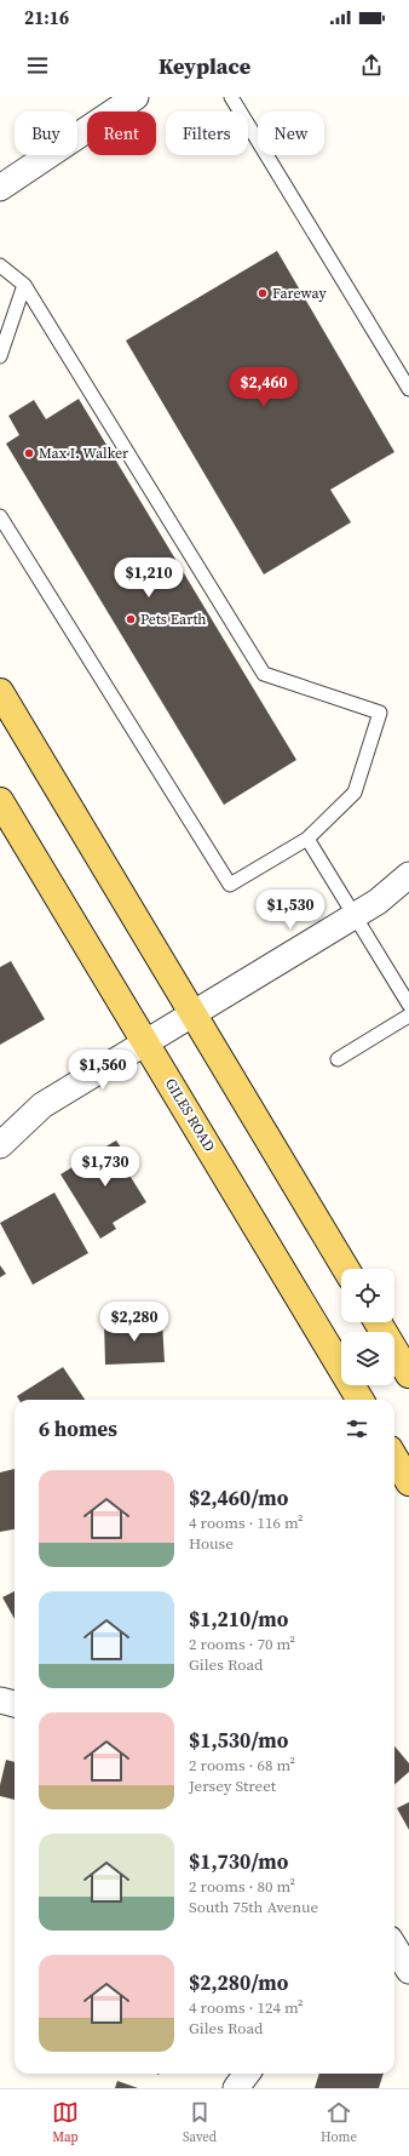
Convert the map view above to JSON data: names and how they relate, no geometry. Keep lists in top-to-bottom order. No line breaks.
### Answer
{"streets":{"main road":["GILES ROAD"]},"places":["Fareway","Max I. Walker","Pets Earth"],"page":{"status":"21:16","header":"Keyplace","chip":["Buy","Rent","Filters","New"],"price":["$2,460","$1,210","$1,530","$1,560","$1,730","$2,280"],"heading":"6 homes","list":[{"name":"$2,460/mo","note":"4 rooms · 116 m² · House"},{"name":"$1,210/mo","note":"2 rooms · 70 m² · Giles Road"},{"name":"$1,530/mo","note":"2 rooms · 68 m² · Jersey Street"},{"name":"$1,730/mo","note":"2 rooms · 80 m² · South 75th Avenue"},{"name":"$2,280/mo","note":"4 rooms · 124 m² · Giles Road"}],"tabs":["Map","Saved","Home"]}}
